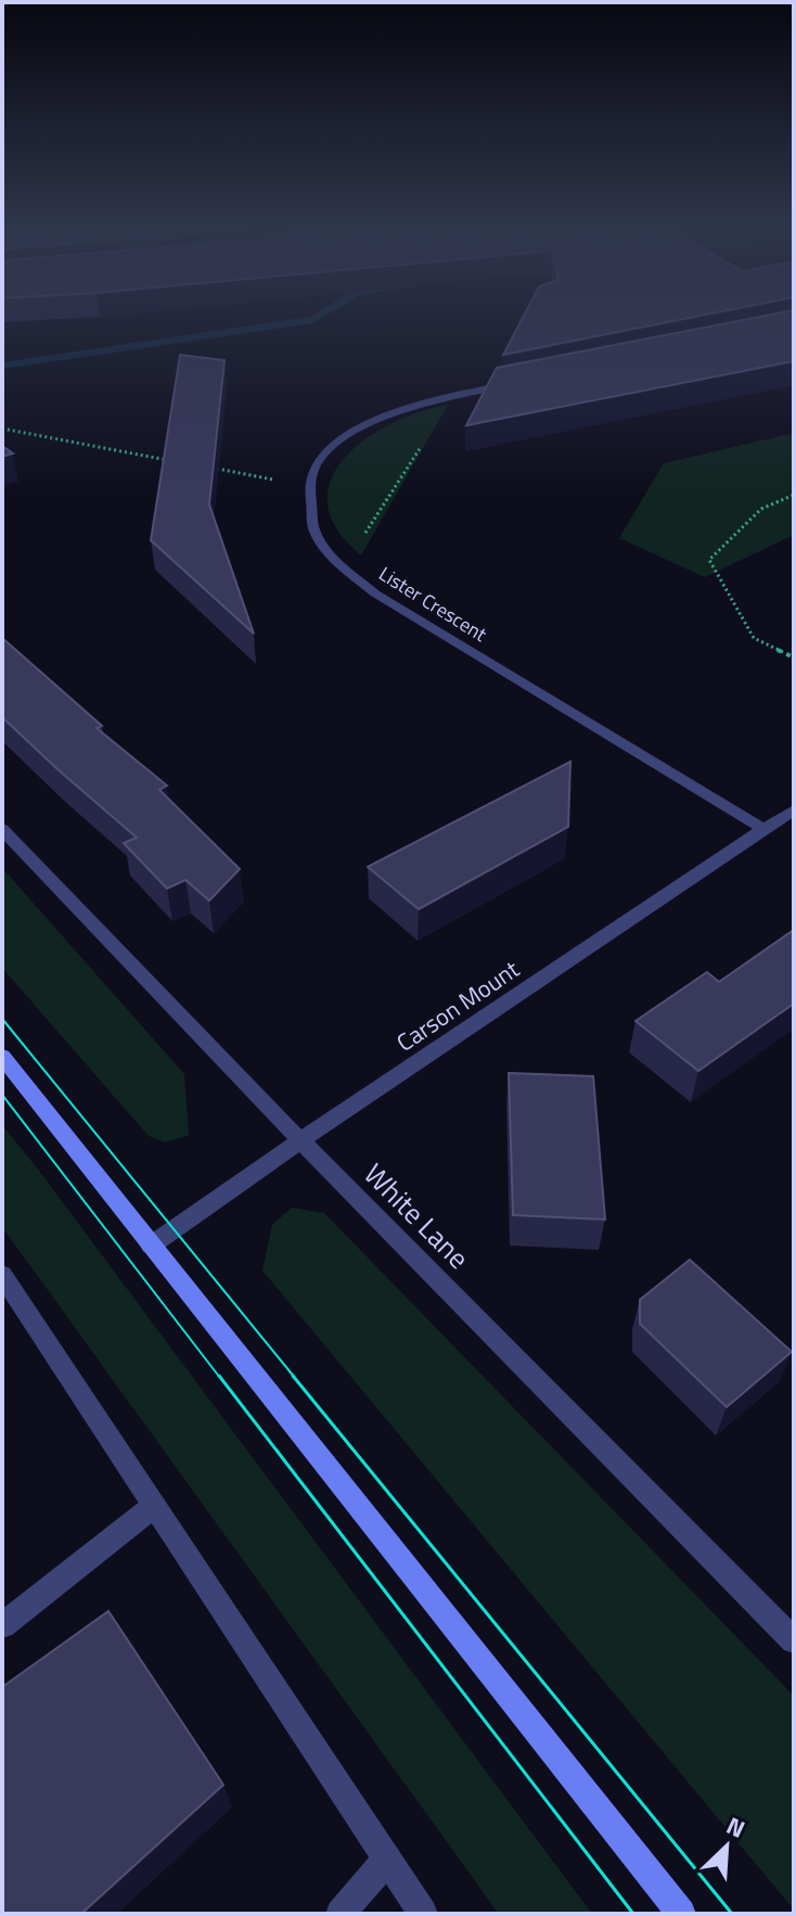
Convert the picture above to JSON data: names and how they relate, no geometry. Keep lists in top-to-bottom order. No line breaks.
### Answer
{"streets":{"street":["Lister Crescent","Carson Mount","White Lane"]},"crossings":[["Lister Crescent","Carson Mount"],["Carson Mount","White Lane"]],"north":"top right"}
